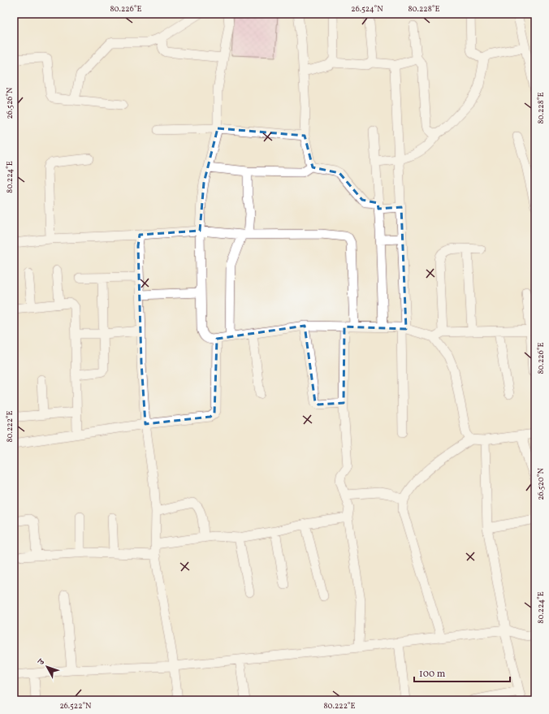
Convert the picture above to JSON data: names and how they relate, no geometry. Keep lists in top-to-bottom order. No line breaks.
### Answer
{"scale_bar":"100 m","north":"top left","coordinates":["80.226°E","26.524°N","80.228°E","26.526°N","80.224°E","80.222°E","26.520°N","26.522°N"]}
